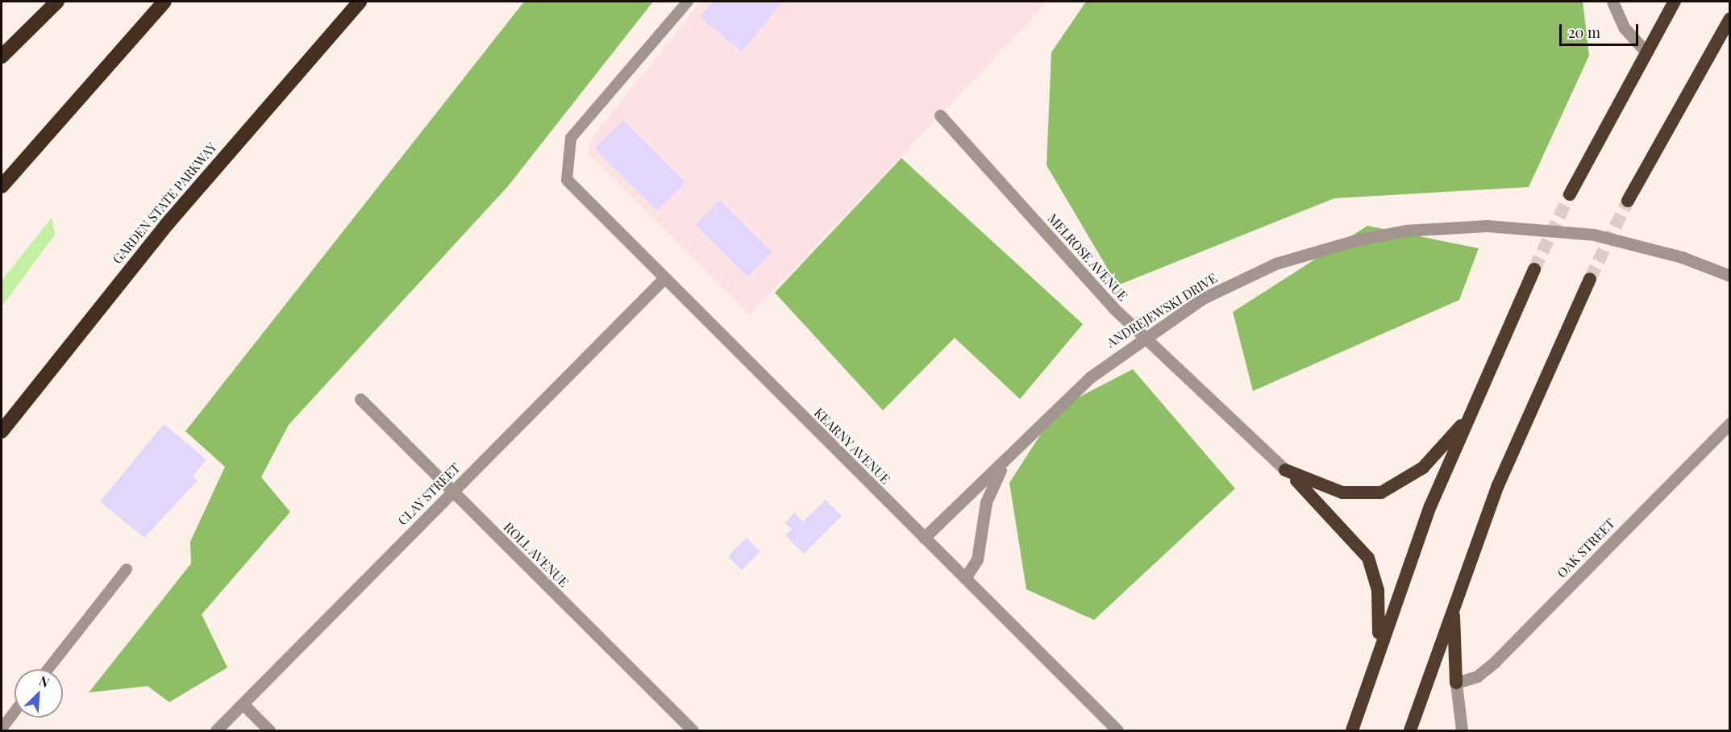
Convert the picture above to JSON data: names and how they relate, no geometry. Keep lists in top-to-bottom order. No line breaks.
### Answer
{"streets":{"highway":["GARDEN STATE PARKWAY"],"street":["MELROSE AVENUE","ANDREJEWSKI DRIVE","KEARNY AVENUE","CLAY STREET","OAK STREET","ROLL AVENUE"]},"crossings":[["MELROSE AVENUE","ANDREJEWSKI DRIVE"],["ANDREJEWSKI DRIVE","KEARNY AVENUE"],["KEARNY AVENUE","CLAY STREET"],["CLAY STREET","ROLL AVENUE"]],"scale_bar":"20 m","north":"top right"}
